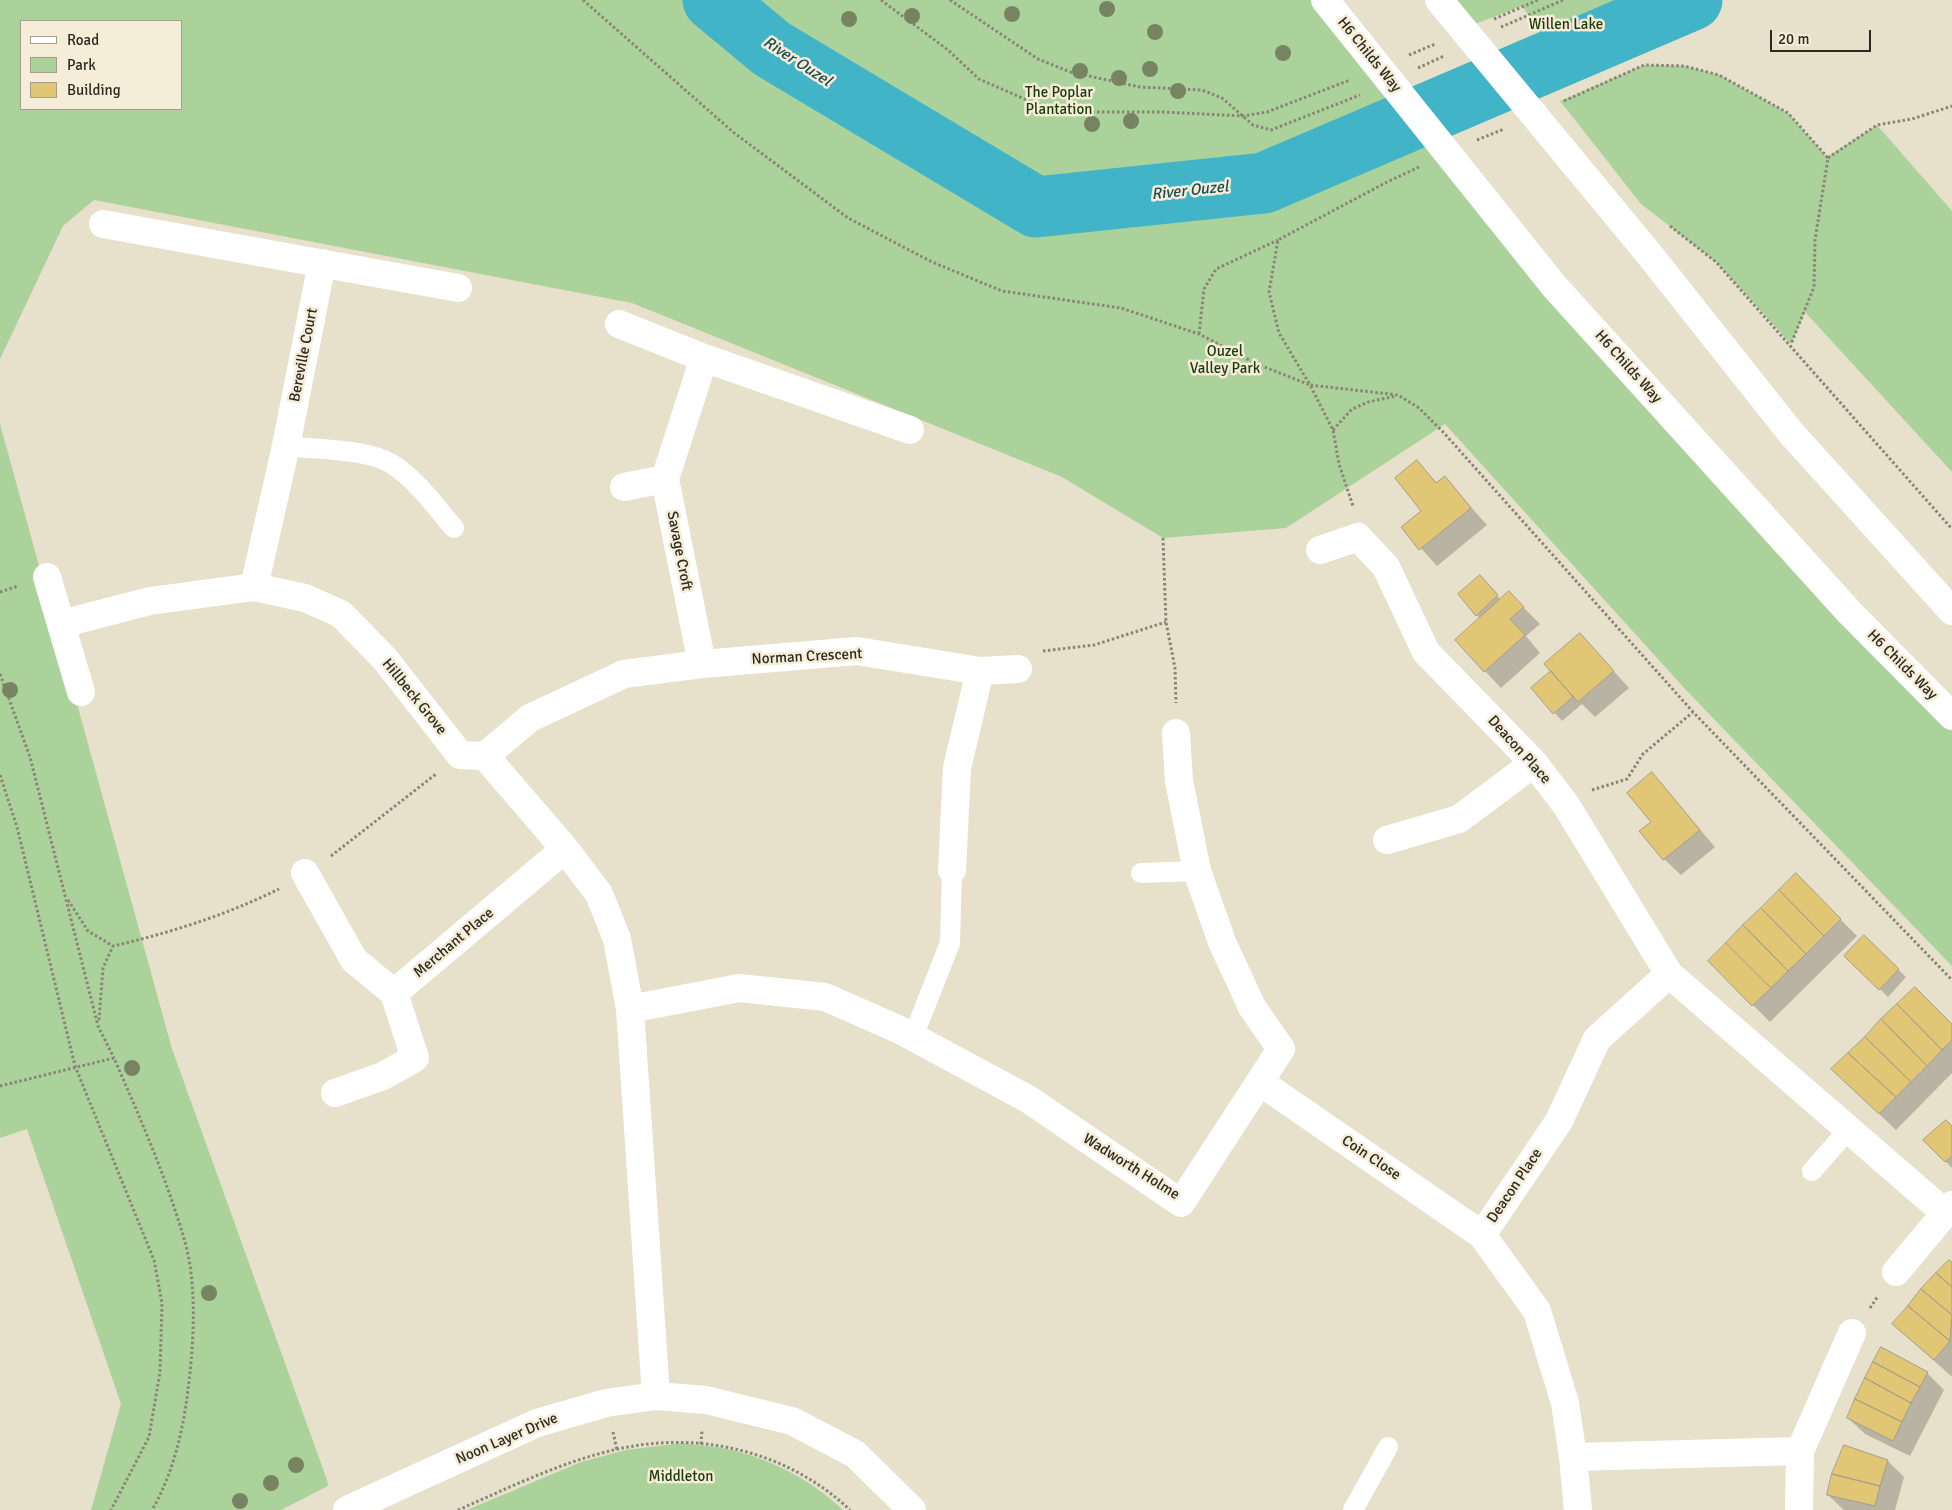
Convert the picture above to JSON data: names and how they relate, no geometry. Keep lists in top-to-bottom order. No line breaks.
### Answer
{"streets":{"street":["H6 Childs Way","Bereville Court","Savage Croft","Norman Crescent","Hillbeck Grove","Deacon Place","Merchant Place","Coin Close","Wadworth Holme","Noon Layer Drive"]},"crossings":[["Bereville Court","Hillbeck Grove"],["Savage Croft","Norman Crescent"],["Norman Crescent","Hillbeck Grove"],["Deacon Place","Coin Close"],["Coin Close","Wadworth Holme"]],"water":["River Ouzel"],"parks":["Willen Lake","The Poplar Plantation","Ouzel Valley Park","Middleton"],"legend":["Road","Park","Building"],"scale_bar":"20 m"}
